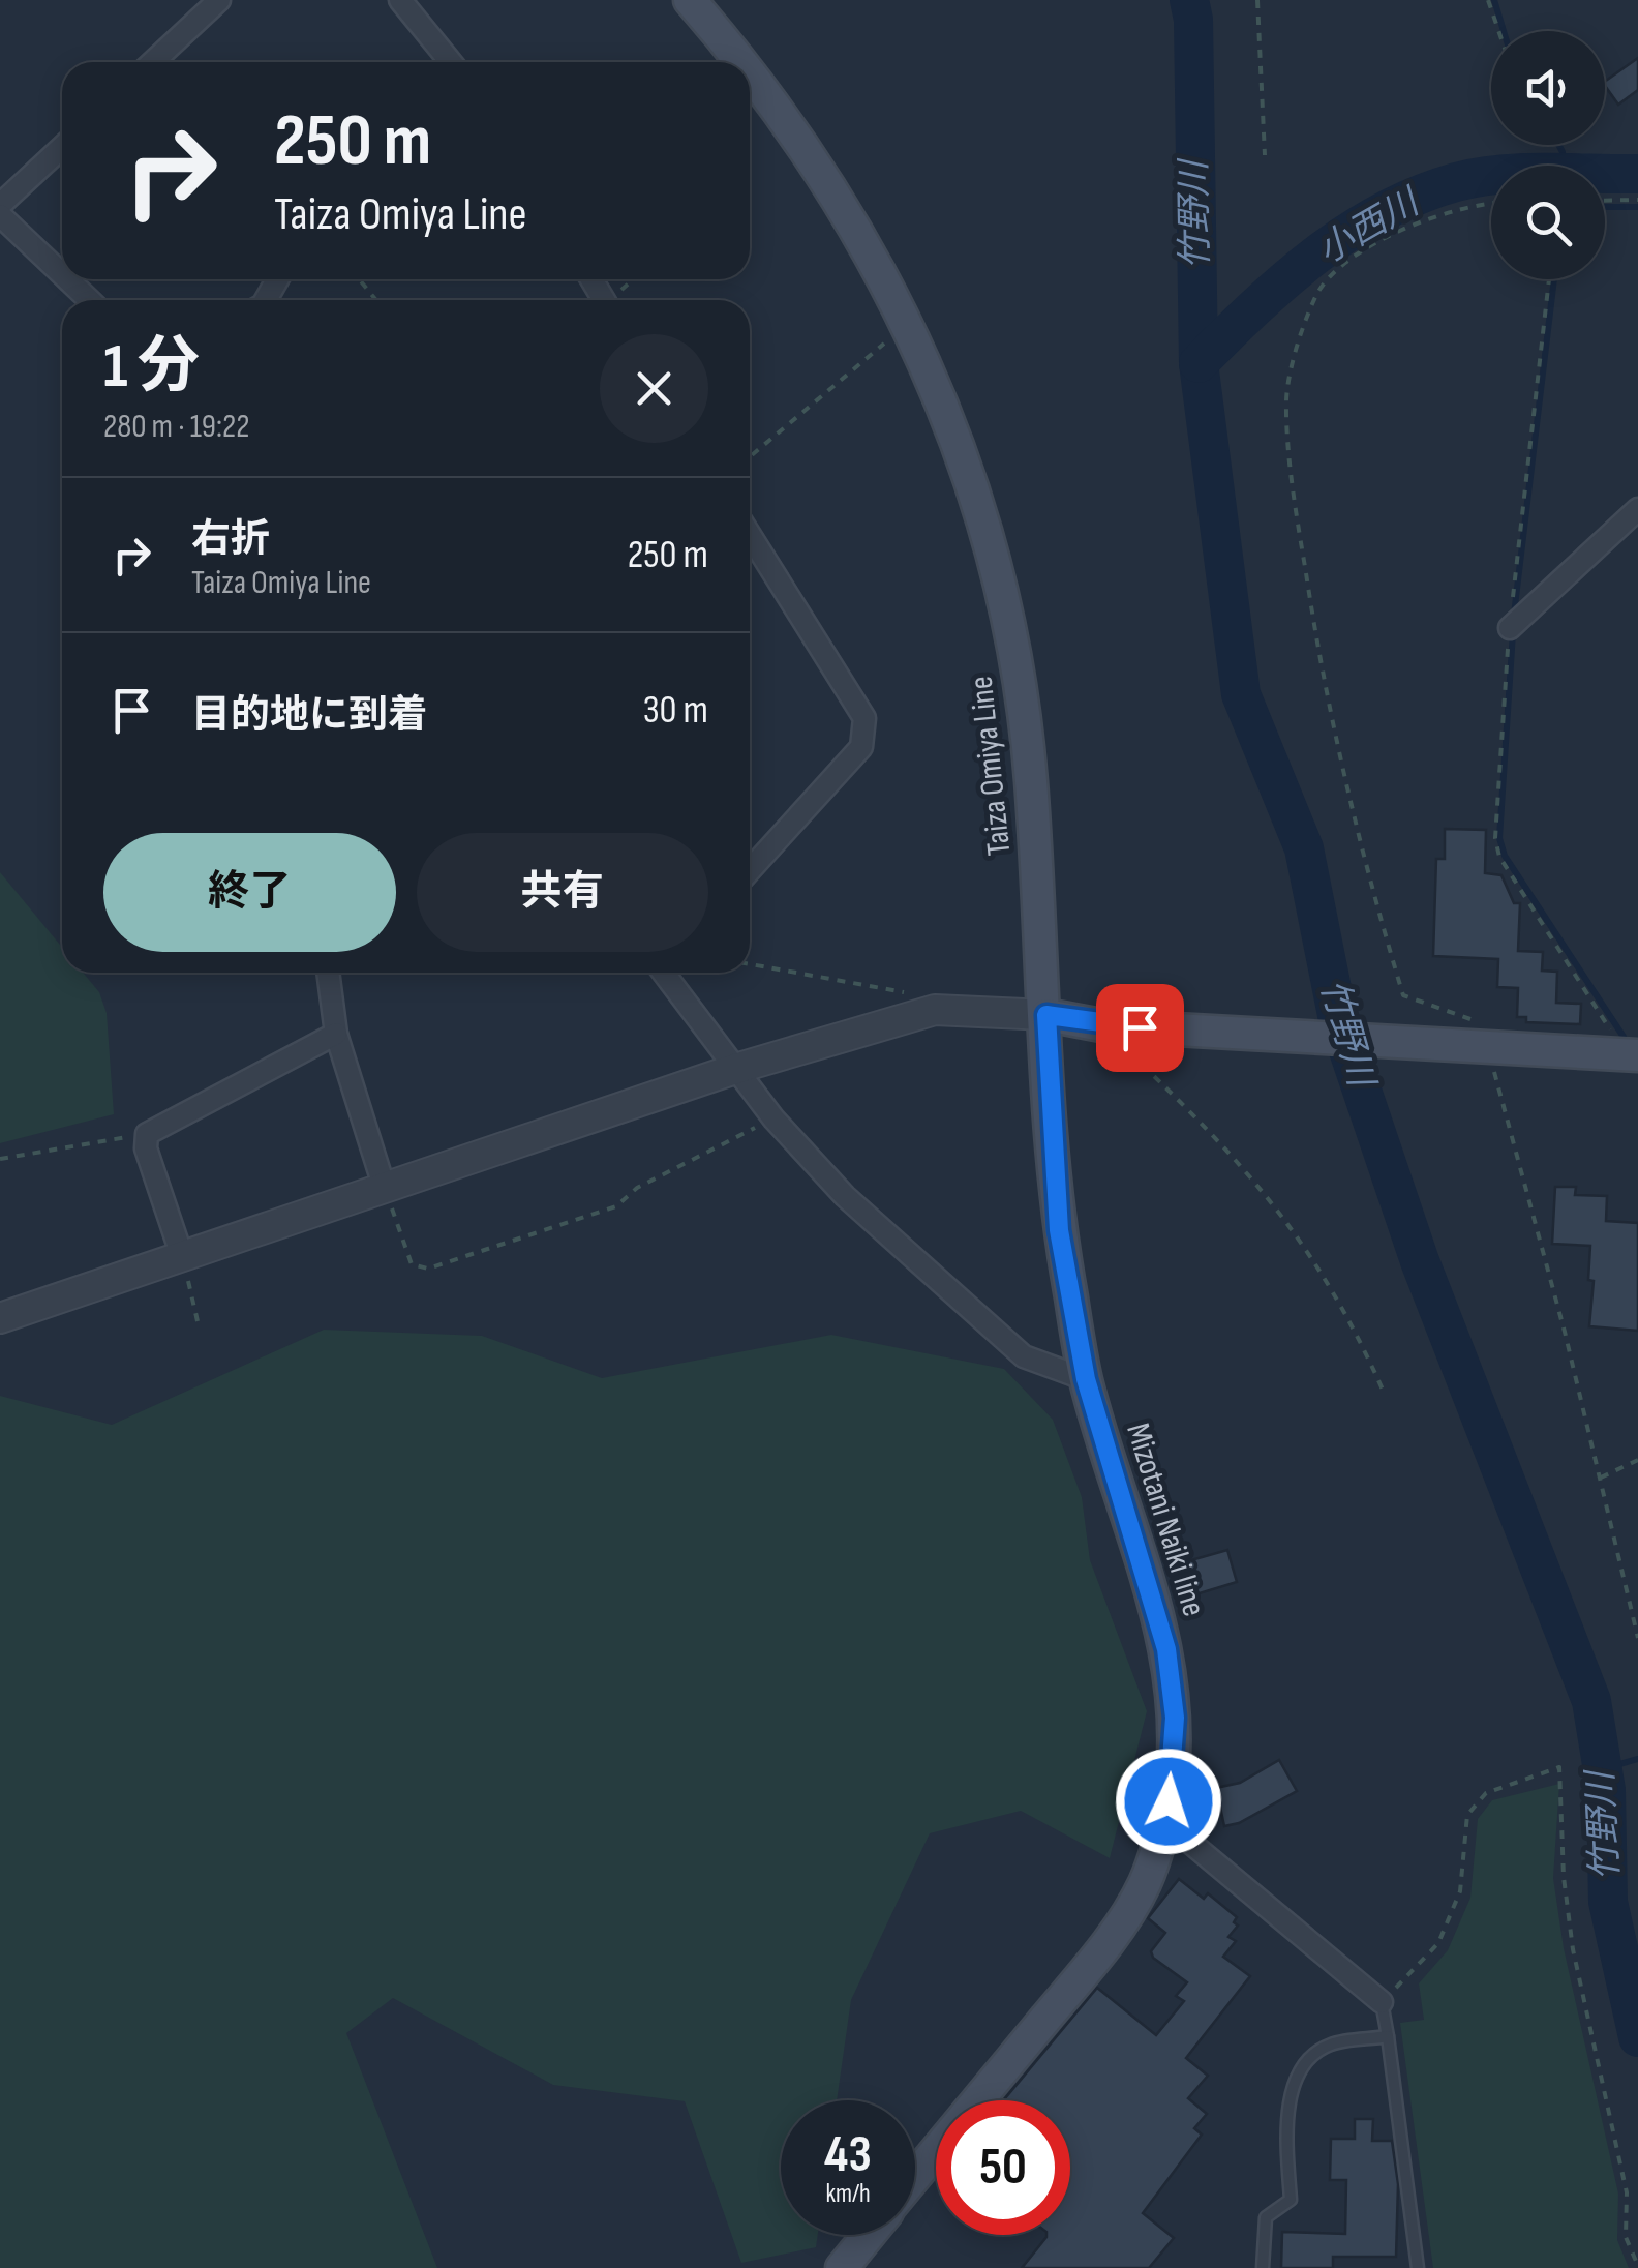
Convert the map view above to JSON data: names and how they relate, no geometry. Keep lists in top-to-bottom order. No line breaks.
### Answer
{"streets":{"main road":["Taiza Omiya Line","Mizotani Naiki line"]},"crossings":[["Taiza Omiya Line","Mizotani Naiki line"]],"water":["竹野川","小西川"],"page":{"turn":["250 m","Taiza Omiya Line"],"heading":["1 分","280 m · 19:22"],"list":[{"name":"右折","note":"Taiza Omiya Line","value":"250 m"},{"name":"目的地に到着","value":"30 m"}],"buttons":["終了","共有"],"speed":"43 km/h","limit":"50"}}
